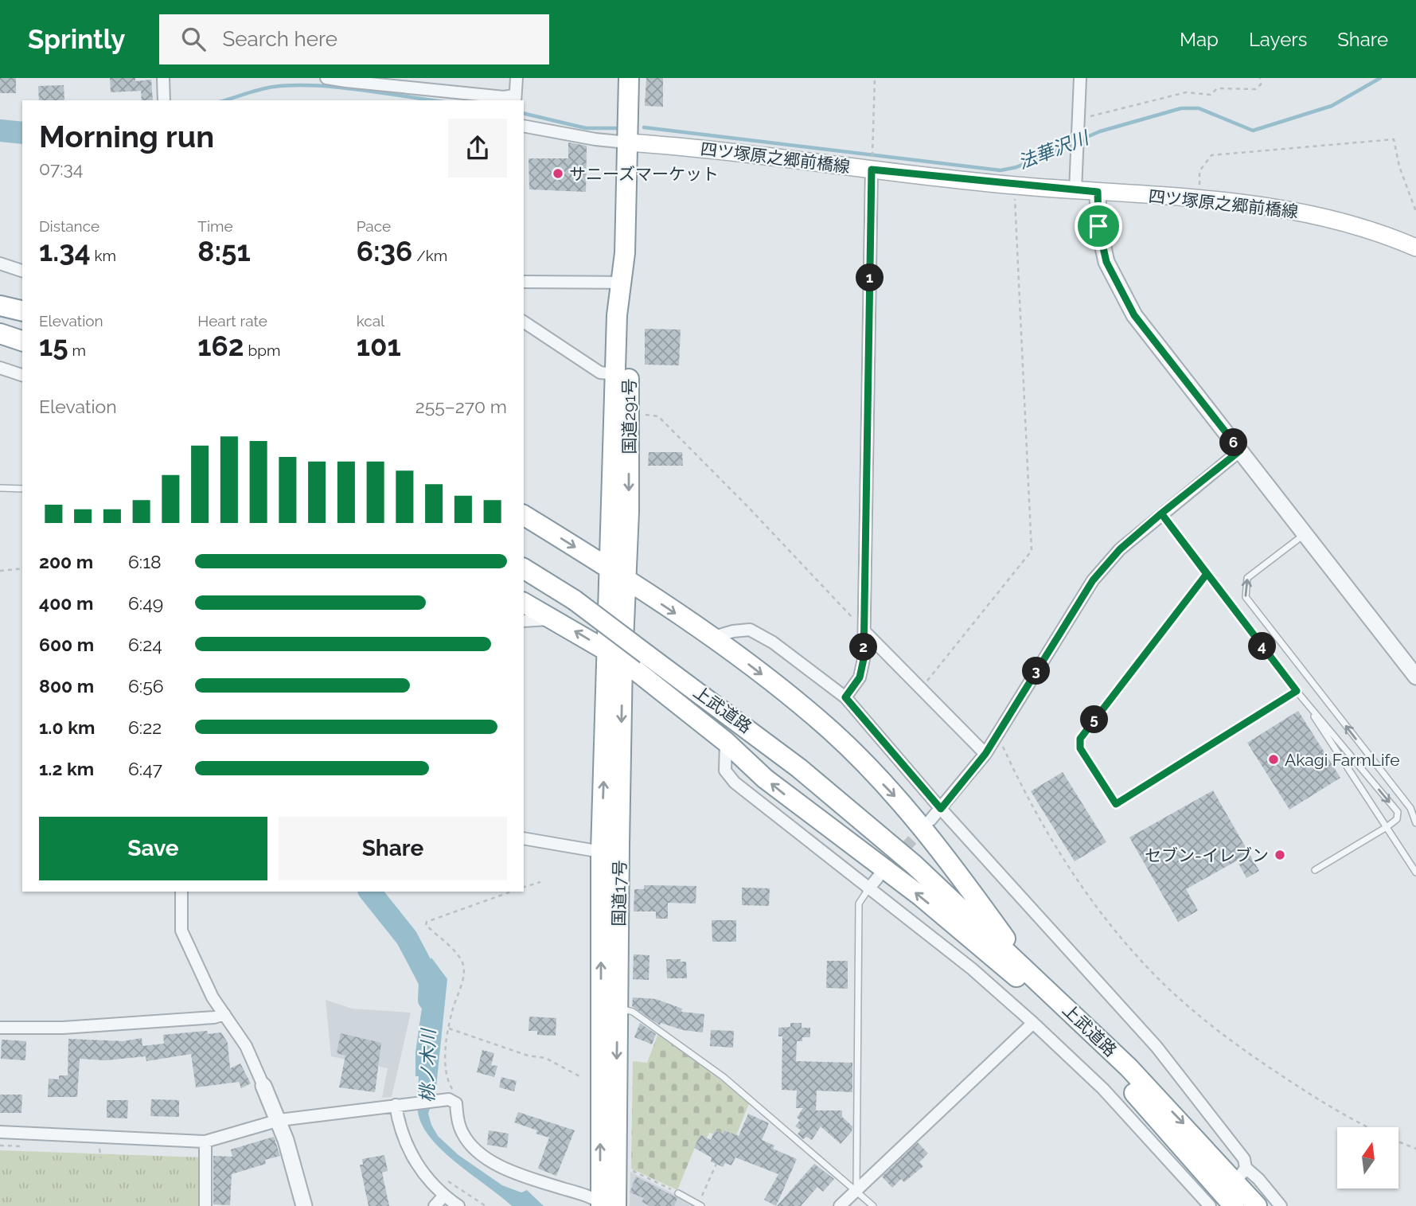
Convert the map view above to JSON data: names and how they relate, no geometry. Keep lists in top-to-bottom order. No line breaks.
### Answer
{"streets":{"highway":["国道291号","上武道路","国道17号"],"main road":["四ツ塚原之郷前橋線"]},"crossings":[["四ツ塚原之郷前橋線","国道291号"],["国道291号","国道17号"]],"water":["法華沢川","桃ノ木川"],"places":["サニーズマーケット","Akagi FarmLife","セブン-イレブン"],"north":"top","page":{"header":"Sprintly","search":"Search here","nav":["Map","Layers","Share"],"heading":["Morning run","07:34"],"stats":[["Distance","1.34 km"],["Time","8:51"],["Pace","6:36 /km"],["Elevation","15 m"],["Heart rate","162 bpm"],["kcal","101"]],"pins":["1","6","4","2","3","5"],"chart":["Elevation","255–270 m"],"list":[{"name":"200 m","note":"6:18"},{"name":"400 m","note":"6:49"},{"name":"600 m","note":"6:24"},{"name":"800 m","note":"6:56"},{"name":"1.0 km","note":"6:22"},{"name":"1.2 km","note":"6:47"}],"buttons":["Save","Share"]}}
